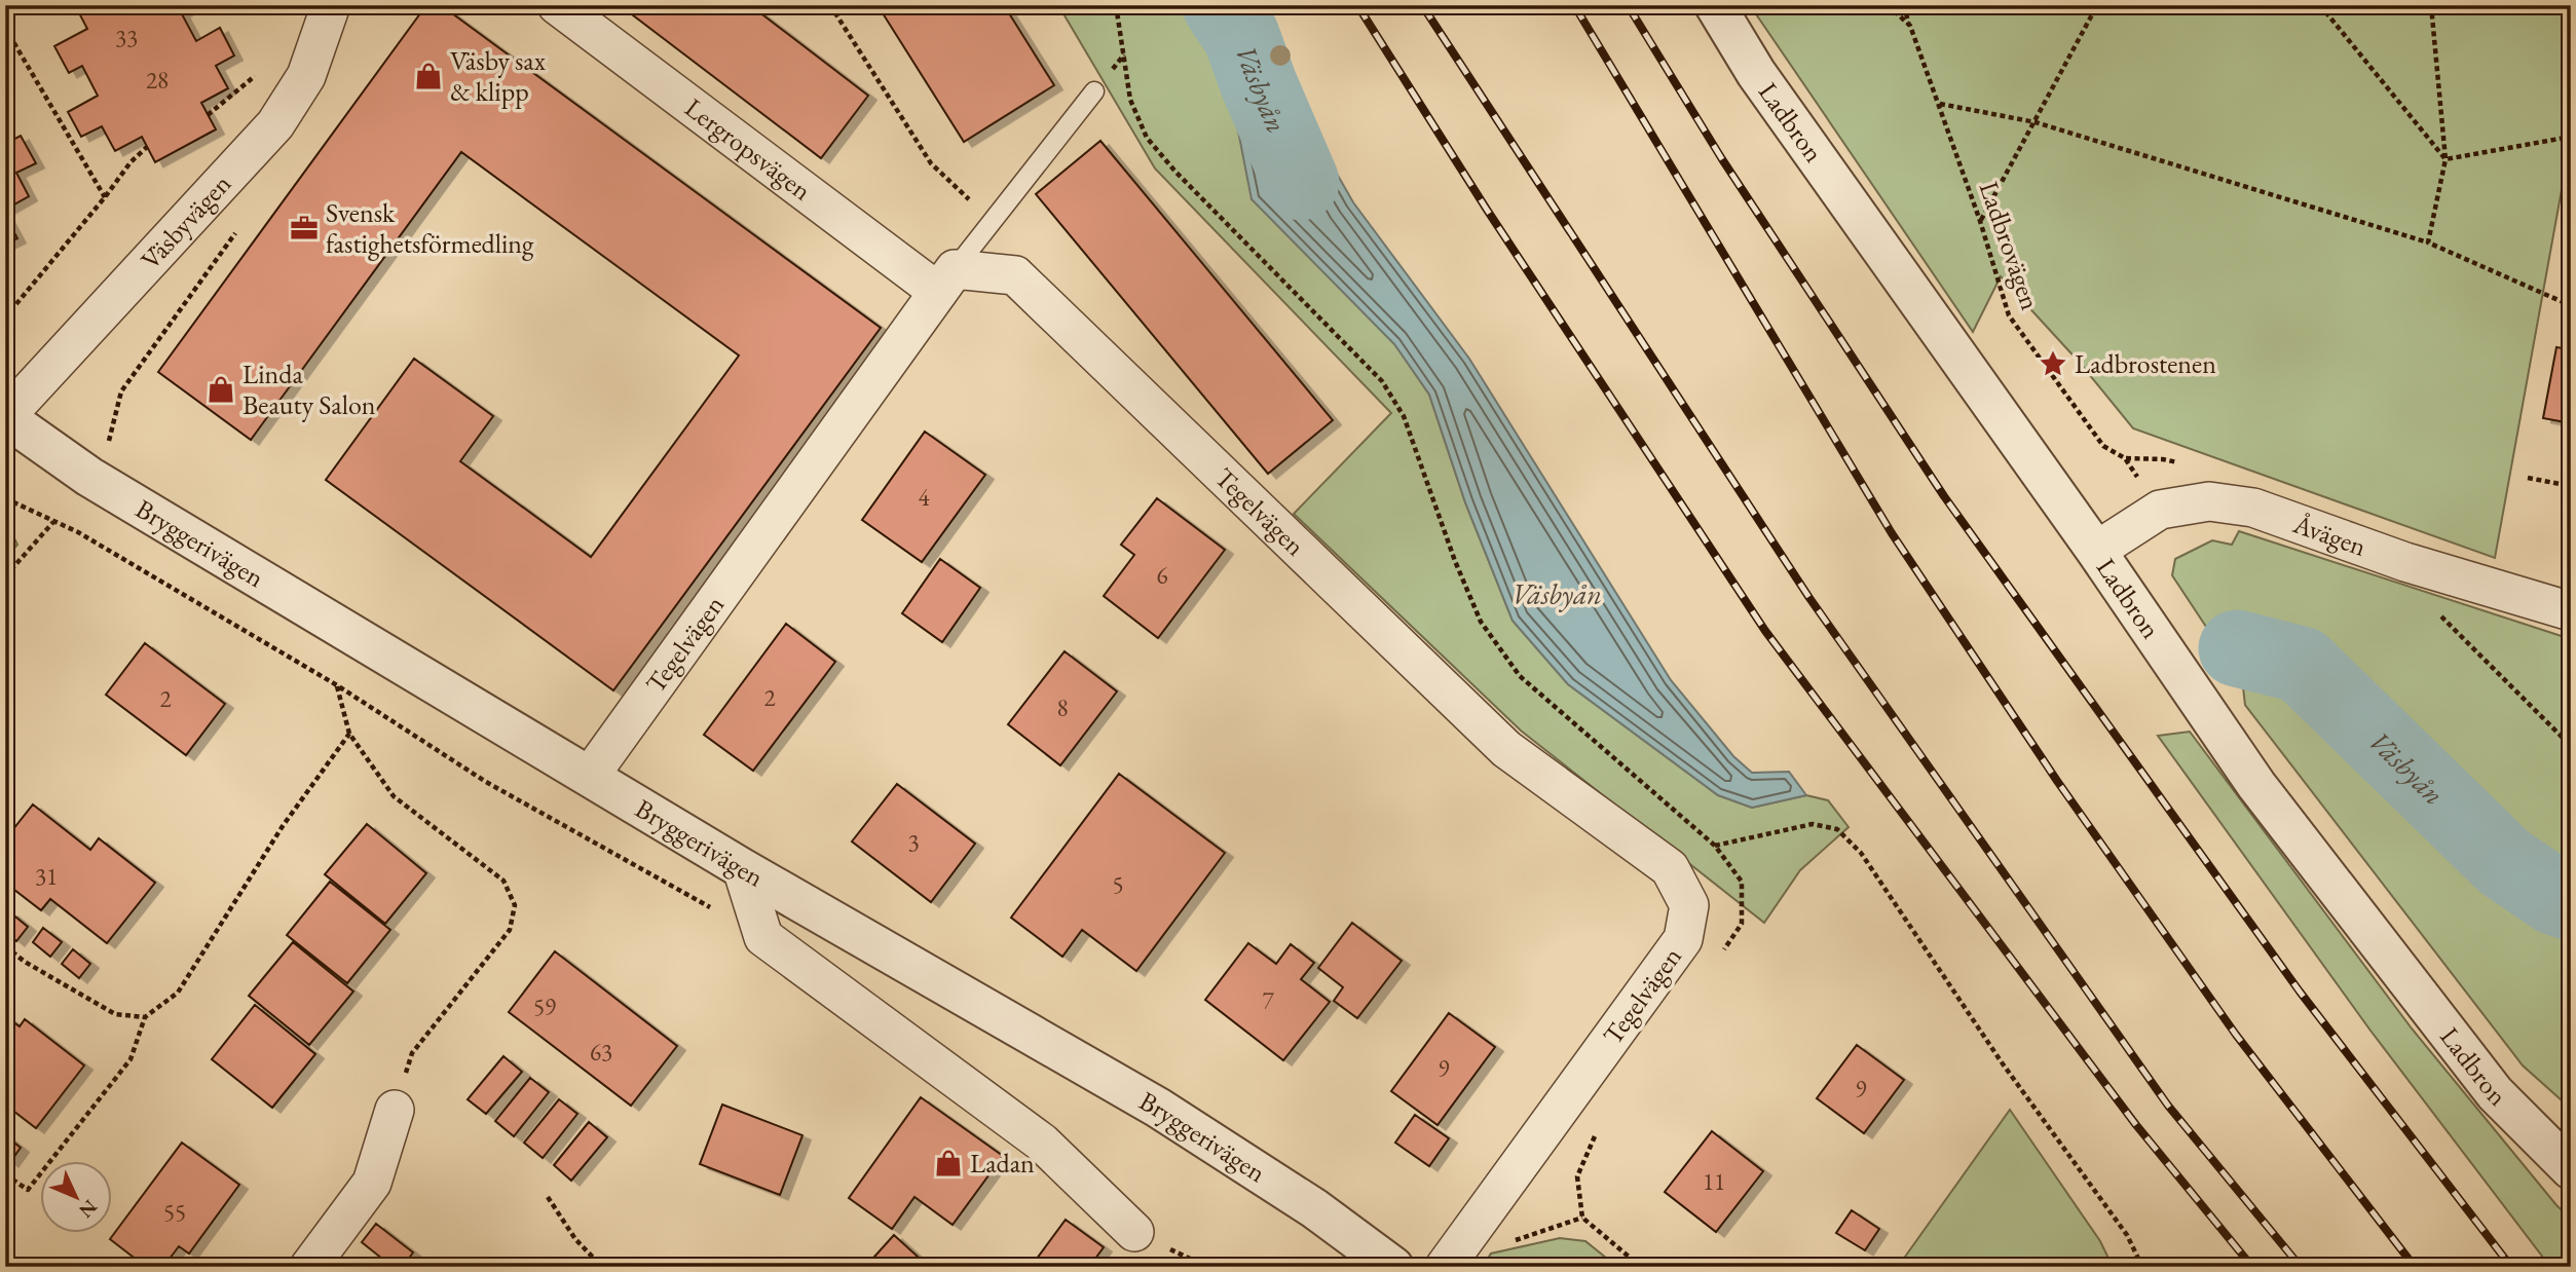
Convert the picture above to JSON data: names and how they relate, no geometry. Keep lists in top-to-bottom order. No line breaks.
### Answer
{"streets":{"street":["Ladbron","Lergropsvägen","Väsbyvägen","Tegelvägen","Åvägen","Bryggerivägen"],"path":["Ladbrovägen"]},"crossings":[["Ladbron","Åvägen"],["Lergropsvägen","Tegelvägen"],["Väsbyvägen","Bryggerivägen"],["Ladbrovägen","Åvägen"],["Tegelvägen","Bryggerivägen"]],"water":["Väsbyån"],"places":{"shop":["Väsby sax & klipp","Linda Beauty Salon","Ladan"],"office":["Svensk fastighetsförmedling"],"place":["Ladbrostenen"]},"house_numbers":["33","28","4","6","2","2","8","3","31","5","7","59","63","9","9","11","55"],"north":"bottom right"}
